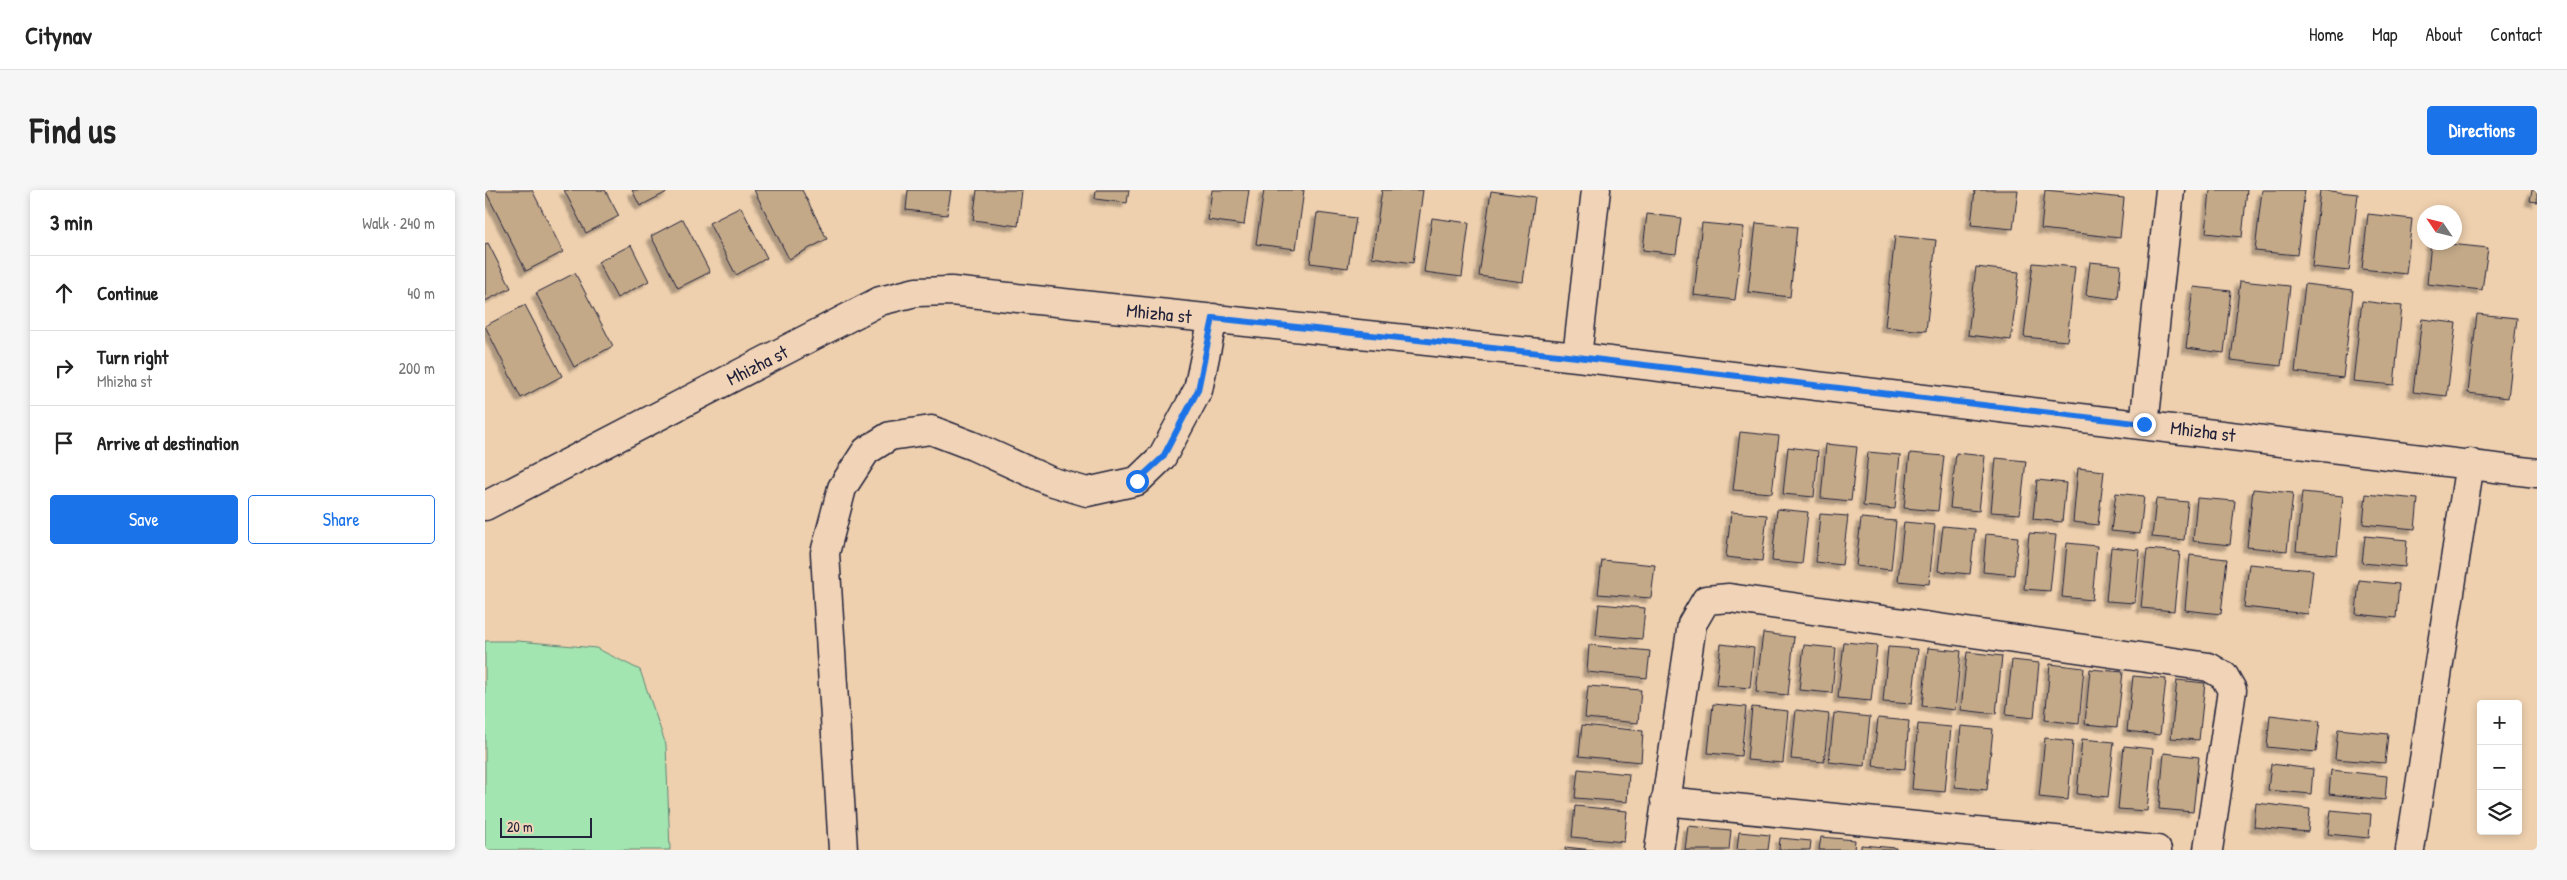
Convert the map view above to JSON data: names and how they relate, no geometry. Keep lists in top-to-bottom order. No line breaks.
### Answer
{"streets":{"street":["Mhizha st"]},"scale_bar":"20 m","north":"top left","page":{"header":"Citynav","nav":["Home","Map","About","Contact"],"buttons":["Directions",["Save","Share"]],"title":"Find us","heading":["3 min","Walk · 240 m"],"list":[["Continue","40 m"],["Turn right","Mhizha st","200 m"],"Arrive at destination"],"map_buttons":["+","−"],"scale":"20 m"}}
